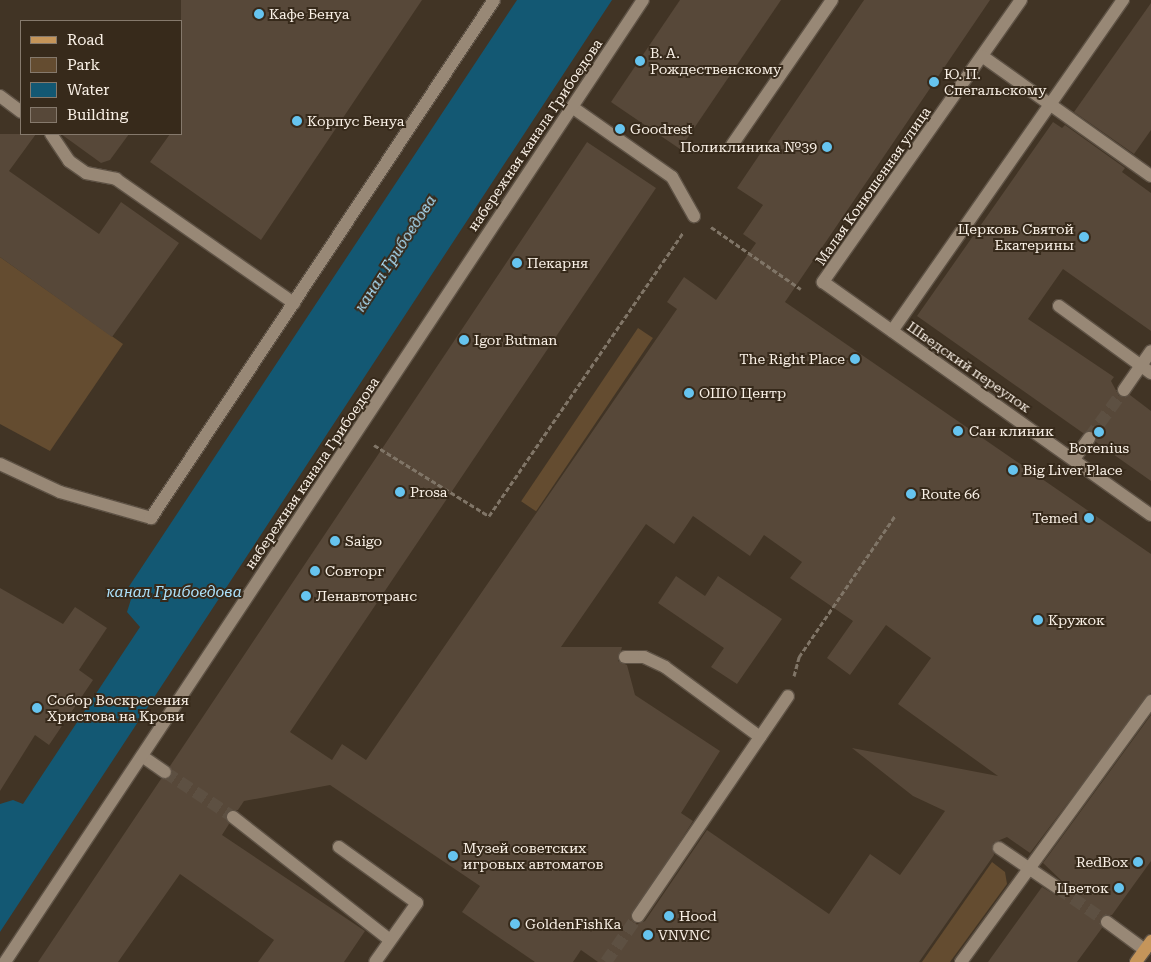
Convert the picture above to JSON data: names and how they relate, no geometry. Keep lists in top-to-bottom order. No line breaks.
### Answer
{"streets":{"street":["набережная канала Грибоедова","Малая Конюшенная улица","Шведский переулок"]},"crossings":[["Малая Конюшенная улица","Шведский переулок"]],"water":["канал Грибоедова"],"places":["Кафе Бенуа","В. А. Рождественскому","Ю. П. Спегальскому","Корпус Бенуа","Goodrest","Поликлиника №39","Церковь Cвятой Екатерины","Пекарня","Igor Butman","The Right Place","ОШО Центр","Сан клиник","Borenius","Big Liver Place","Prosa","Route 66","Temed","Saigo","Совторг","Ленавтотранс","Кружок","Собор Воскресения Христова на Крови","Музей советских игровых автоматов","RedBox","Цветок","Hood","GoldenFishKa","VNVNC"],"legend":["Road","Park","Water","Building"]}
